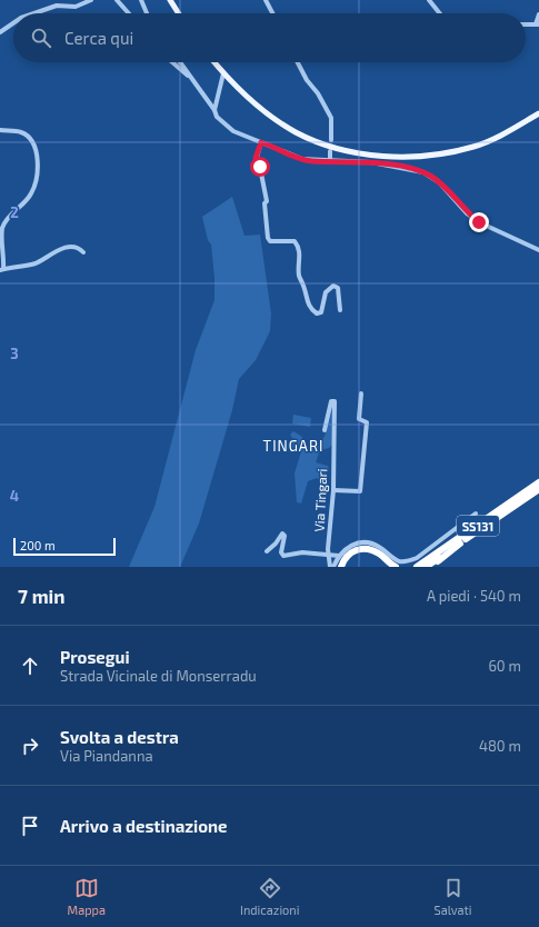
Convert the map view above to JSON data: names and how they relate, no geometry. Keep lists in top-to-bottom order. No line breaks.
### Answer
{"streets":{"highway":["SS131"],"street":["Via Tingari"]},"districts":["TINGARI"],"scale_bar":"200 m","page":{"search":"Cerca qui","scale":"200 m","heading":["7 min","A piedi · 540 m"],"list":[["Prosegui","Strada Vicinale di Monserradu","60 m"],["Svolta a destra","Via Piandanna","480 m"],"Arrivo a destinazione"],"nav":["Mappa","Indicazioni","Salvati"]},"grid":{"rows":["2","3","4"]}}
